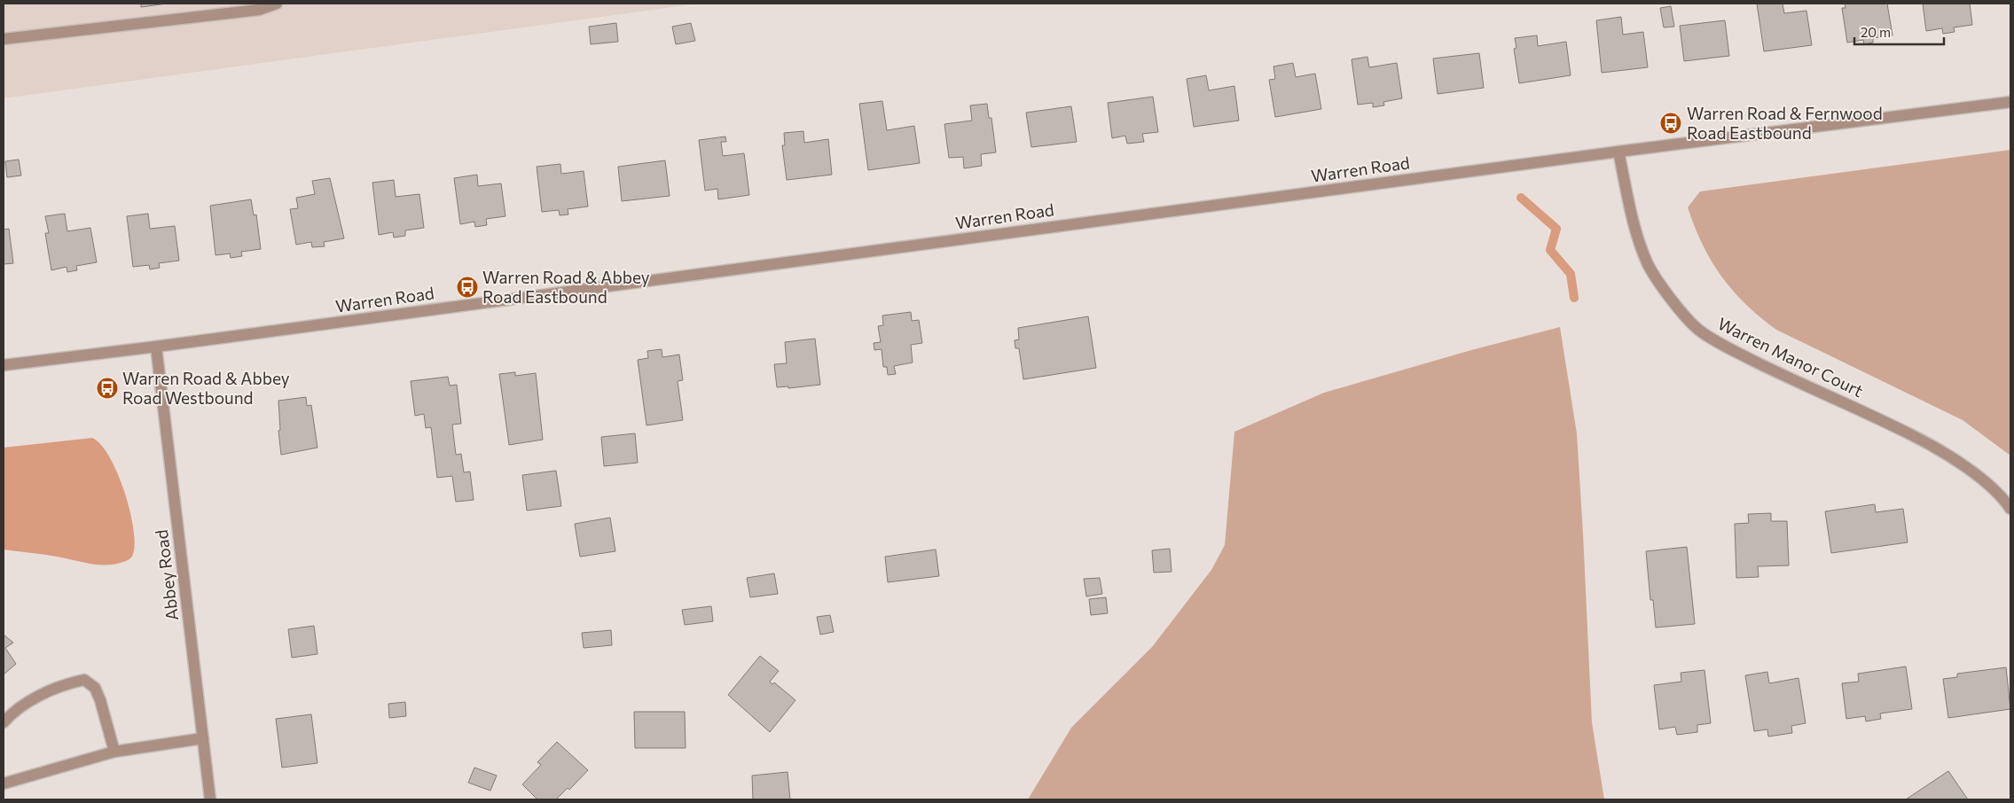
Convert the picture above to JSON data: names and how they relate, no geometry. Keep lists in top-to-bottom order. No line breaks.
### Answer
{"streets":{"street":["Warren Road","Warren Manor Court","Abbey Road"]},"crossings":[["Warren Road","Warren Manor Court"],["Warren Road","Abbey Road"]],"places":{"bus stop":["Warren Road & Fernwood Road Eastbound","Warren Road & Abbey Road Eastbound","Warren Road & Abbey Road Westbound"]},"scale_bar":"20 m"}
